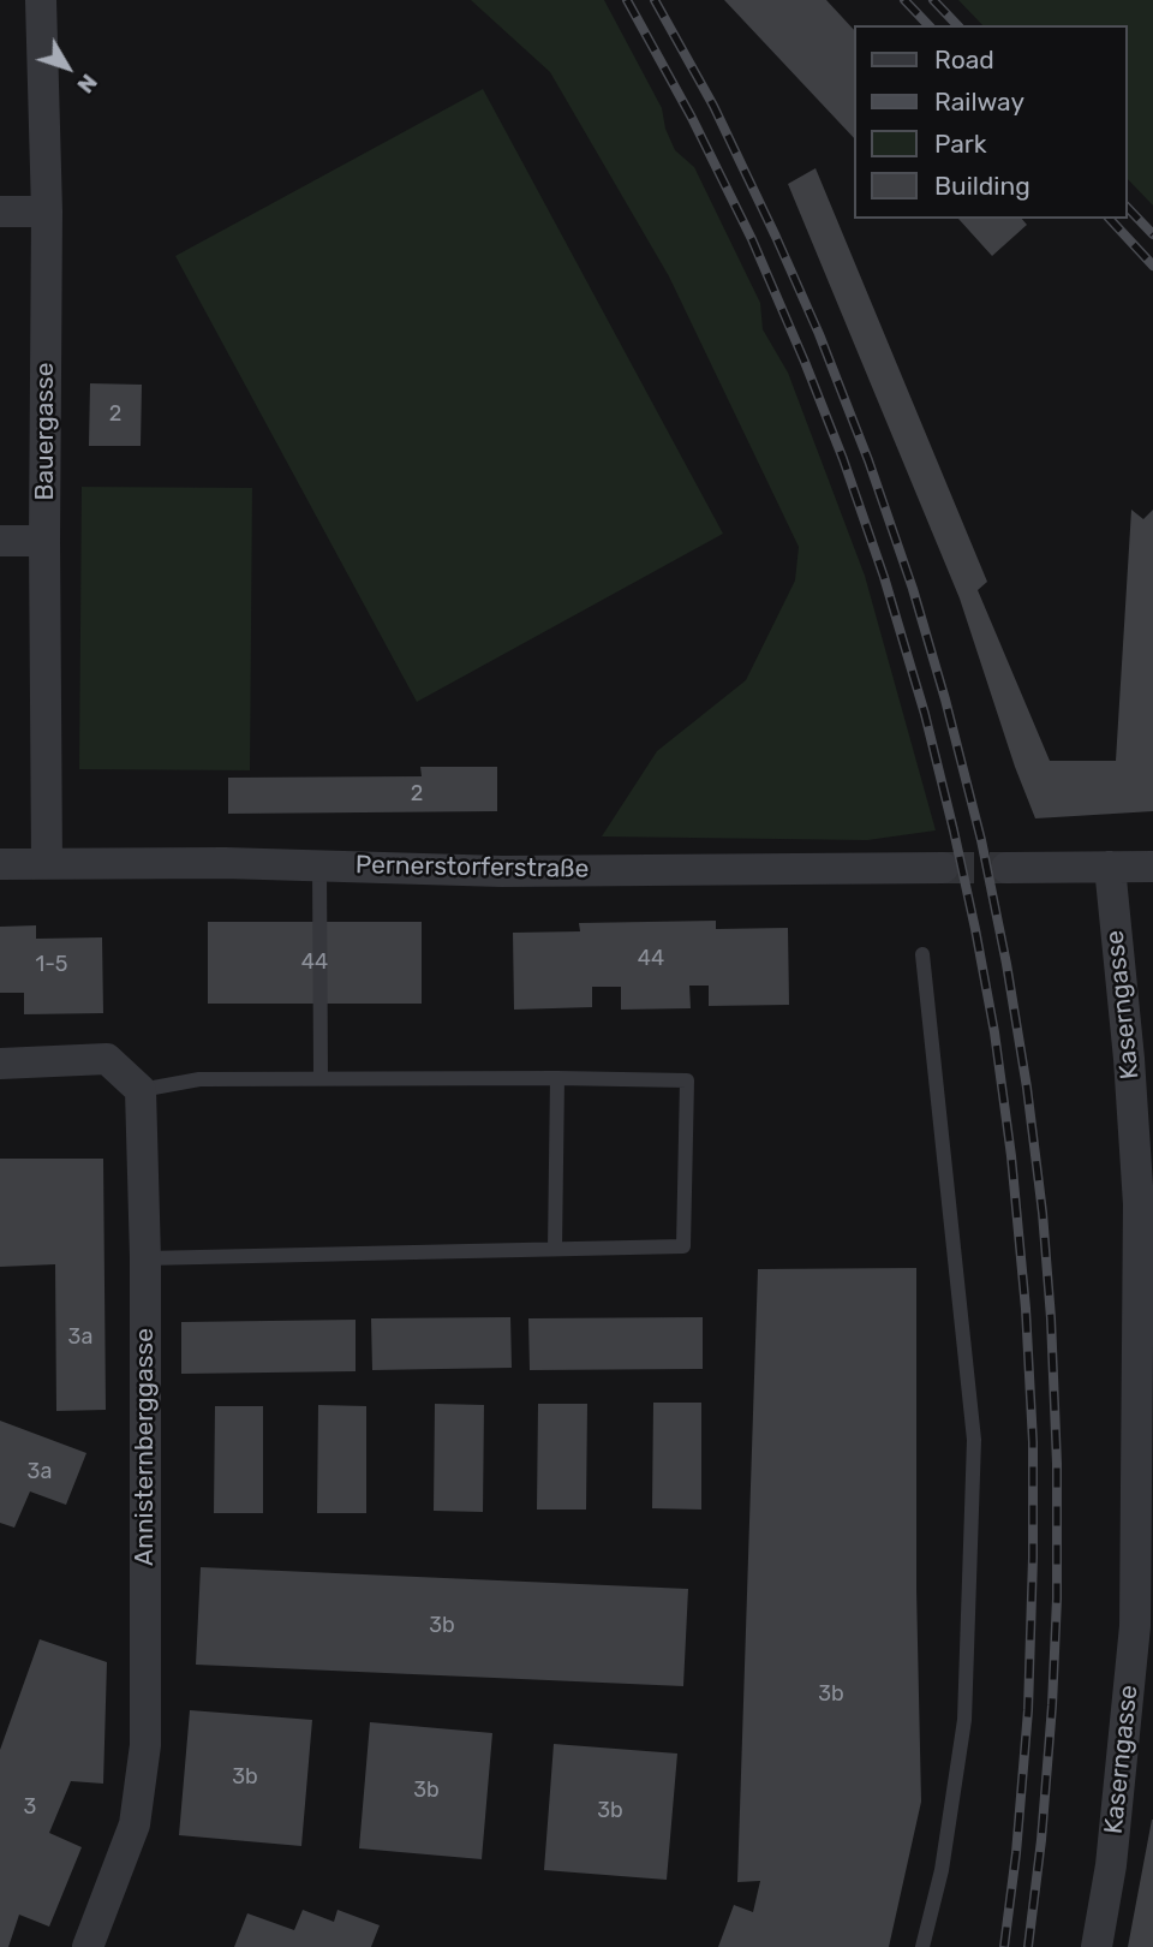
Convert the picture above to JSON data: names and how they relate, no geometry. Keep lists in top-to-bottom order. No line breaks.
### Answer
{"streets":{"street":["Bauergasse","Pernerstorferstraße","Kaserngasse","Annisternberggasse"]},"crossings":[["Bauergasse","Pernerstorferstraße"]],"house_numbers":["2","2","44","44","1-5","3a","3a","3b","3b","3b","3b","3","3b"],"legend":["Road","Railway","Park","Building"],"north":"bottom right"}
